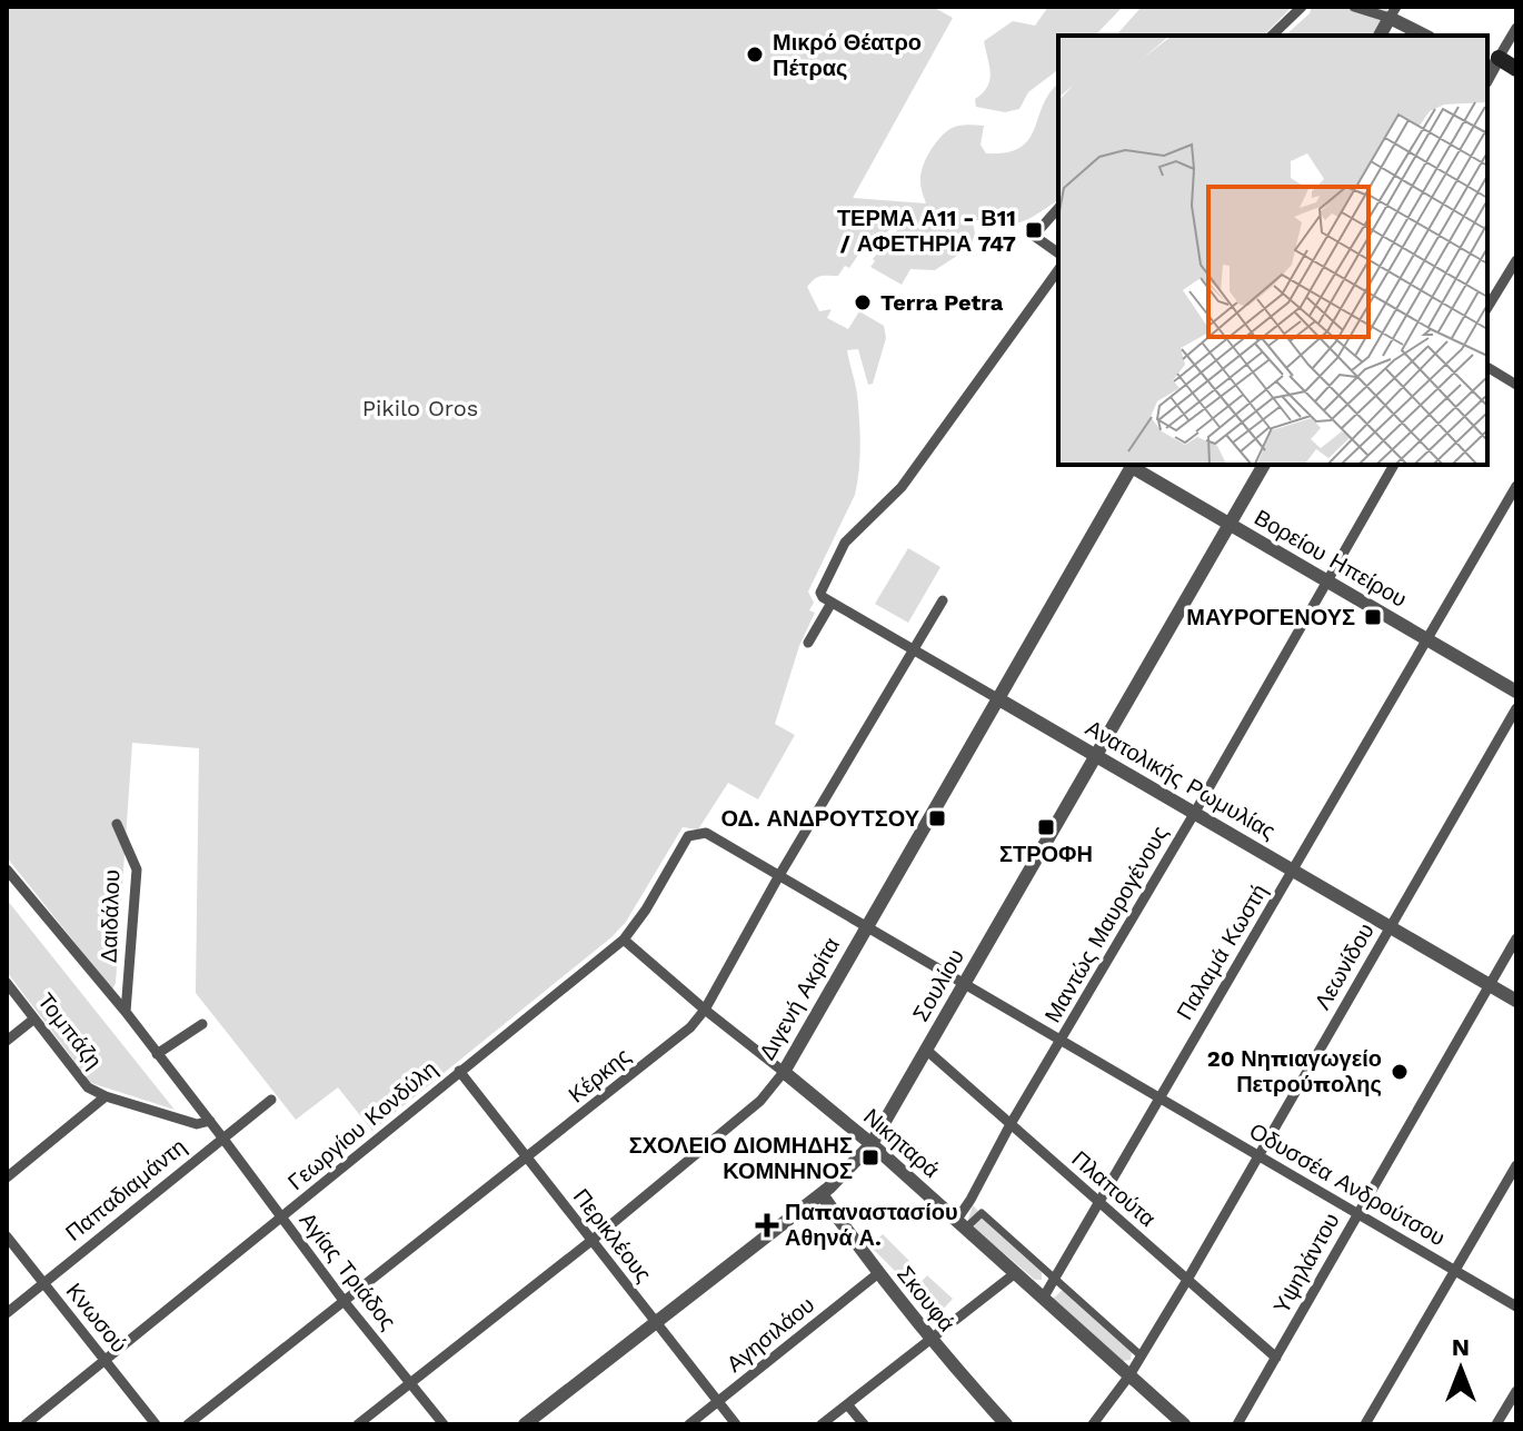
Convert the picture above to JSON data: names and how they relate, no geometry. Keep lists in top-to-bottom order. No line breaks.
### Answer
{"streets":{"street":["Βορείου Ηπείρου","Ανατολικής Ρωμυλίας","Δαιδάλου","Μαντώς Μαυρογένους","Παλαμά Κωστή","Λεωνίδου","Σουλίου","Διγενή Ακρίτα","Τομπάζη","Κέρκης","Γεωργίου Κονδύλη","Νικηταρά","Οδυσσέα Ανδρούτσου","Πλαπούτα","Παπαδιαμάντη","Περικλέους","Υψηλάντου","Αγίας Τριάδος","Σκουφά","Κνωσού","Αγησιλάου"]},"crossings":[["Βορείου Ηπείρου","Μαντώς Μαυρογένους"],["Βορείου Ηπείρου","Παλαμά Κωστή"],["Βορείου Ηπείρου","Σουλίου"],["Ανατολικής Ρωμυλίας","Μαντώς Μαυρογένους"],["Ανατολικής Ρωμυλίας","Παλαμά Κωστή"],["Ανατολικής Ρωμυλίας","Λεωνίδου"],["Ανατολικής Ρωμυλίας","Σουλίου"],["Ανατολικής Ρωμυλίας","Διγενή Ακρίτα"],["Ανατολικής Ρωμυλίας","Κέρκης"],["Ανατολικής Ρωμυλίας","Υψηλάντου"],["Δαιδάλου","Αγίας Τριάδος"],["Μαντώς Μαυρογένους","Νικηταρά"],["Μαντώς Μαυρογένους","Οδυσσέα Ανδρούτσου"],["Μαντώς Μαυρογένους","Πλαπούτα"],["Παλαμά Κωστή","Νικηταρά"],["Παλαμά Κωστή","Οδυσσέα Ανδρούτσου"],["Παλαμά Κωστή","Πλαπούτα"],["Λεωνίδου","Νικηταρά"],["Λεωνίδου","Οδυσσέα Ανδρούτσου"],["Λεωνίδου","Πλαπούτα"],["Σουλίου","Νικηταρά"],["Σουλίου","Οδυσσέα Ανδρούτσου"],["Σουλίου","Πλαπούτα"],["Σουλίου","Περικλέους"],["Σουλίου","Σκουφά"],["Διγενή Ακρίτα","Νικηταρά"],["Διγενή Ακρίτα","Οδυσσέα Ανδρούτσου"],["Διγενή Ακρίτα","Περικλέους"],["Διγενή Ακρίτα","Αγίας Τριάδος"],["Τομπάζη","Αγίας Τριάδος"],["Κέρκης","Νικηταρά"],["Κέρκης","Οδυσσέα Ανδρούτσου"],["Κέρκης","Περικλέους"],["Κέρκης","Αγίας Τριάδος"],["Γεωργίου Κονδύλη","Νικηταρά"],["Γεωργίου Κονδύλη","Οδυσσέα Ανδρούτσου"],["Γεωργίου Κονδύλη","Περικλέους"],["Γεωργίου Κονδύλη","Αγίας Τριάδος"],["Γεωργίου Κονδύλη","Κνωσού"],["Οδυσσέα Ανδρούτσου","Υψηλάντου"],["Πλαπούτα","Υψηλάντου"],["Παπαδιαμάντη","Αγίας Τριάδος"],["Παπαδιαμάντη","Κνωσού"],["Περικλέους","Αγησιλάου"],["Σκουφά","Αγησιλάου"]],"parks":["Pikilo Oros"],"places":{"other":["Μικρό Θέατρο Πέτρας","Terra Petra","20 Νηπιαγωγείο Πετρούπολης"],"transit":["ΤΕΡΜΑ Α11 - Β11 / ΑΦΕΤΗΡΙΑ 747","ΜΑΥΡΟΓΕΝΟΥΣ","ΟΔ. ΑΝΔΡΟΥΤΣΟΥ","ΣΤΡΟΦΗ","ΣΧΟΛΕΙΟ ΔΙΟΜΗΔΗΣ ΚΟΜΝΗΝΟΣ"],"health":["Παπαναστασίου Αθηνά Α."]},"north":"top"}
